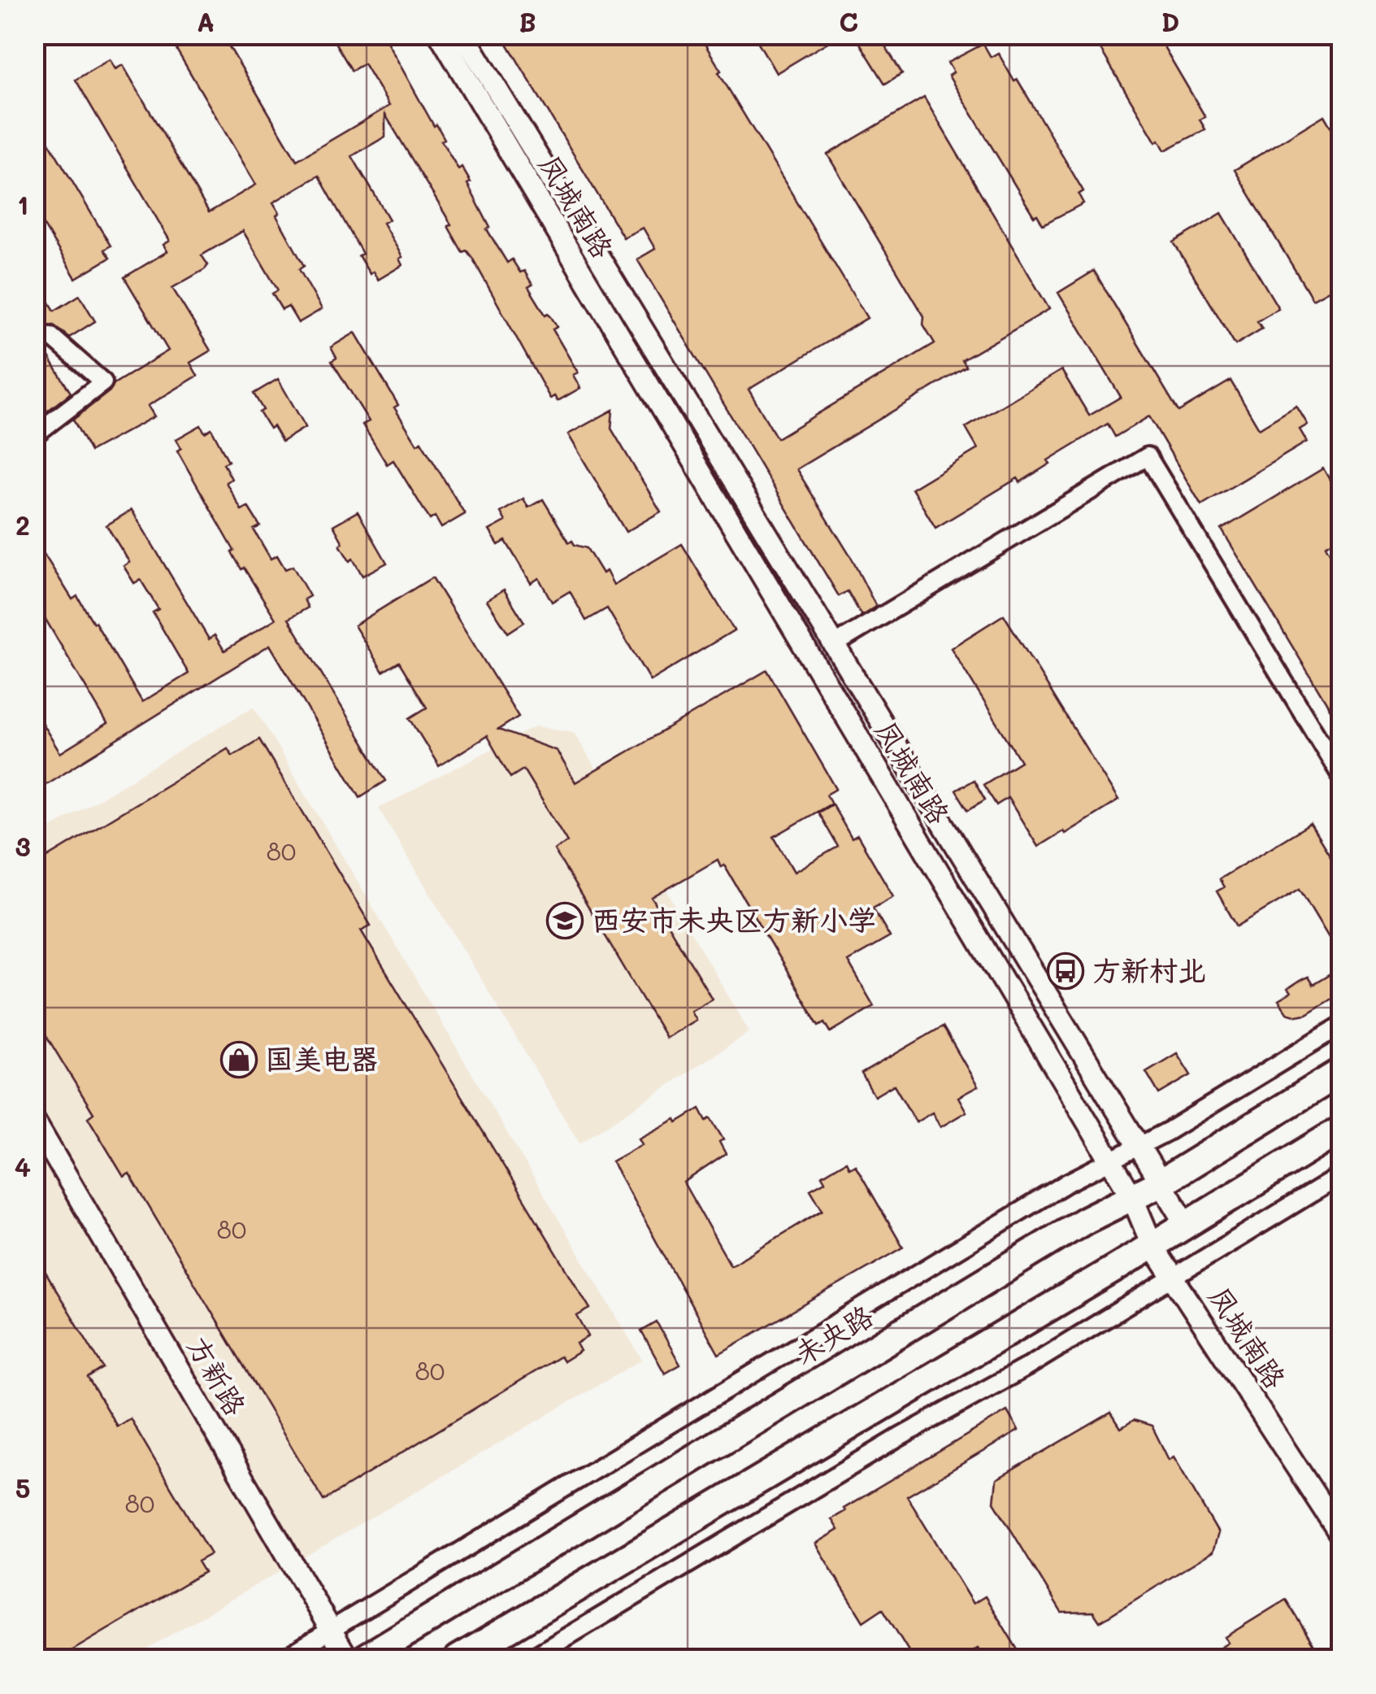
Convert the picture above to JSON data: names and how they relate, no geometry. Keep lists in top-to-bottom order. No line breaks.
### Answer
{"streets":{"main road":["未央路"],"street":["凤城南路","方新路"]},"crossings":[["凤城南路","未央路"]],"places":{"school or university":["西安市未央区方新小学"],"bus stop":["方新村北"],"shop":["国美电器"]},"house_numbers":["80","80","80","80"],"grid":{"columns":["A","B","C","D"],"rows":["1","2","3","4","5"]}}
